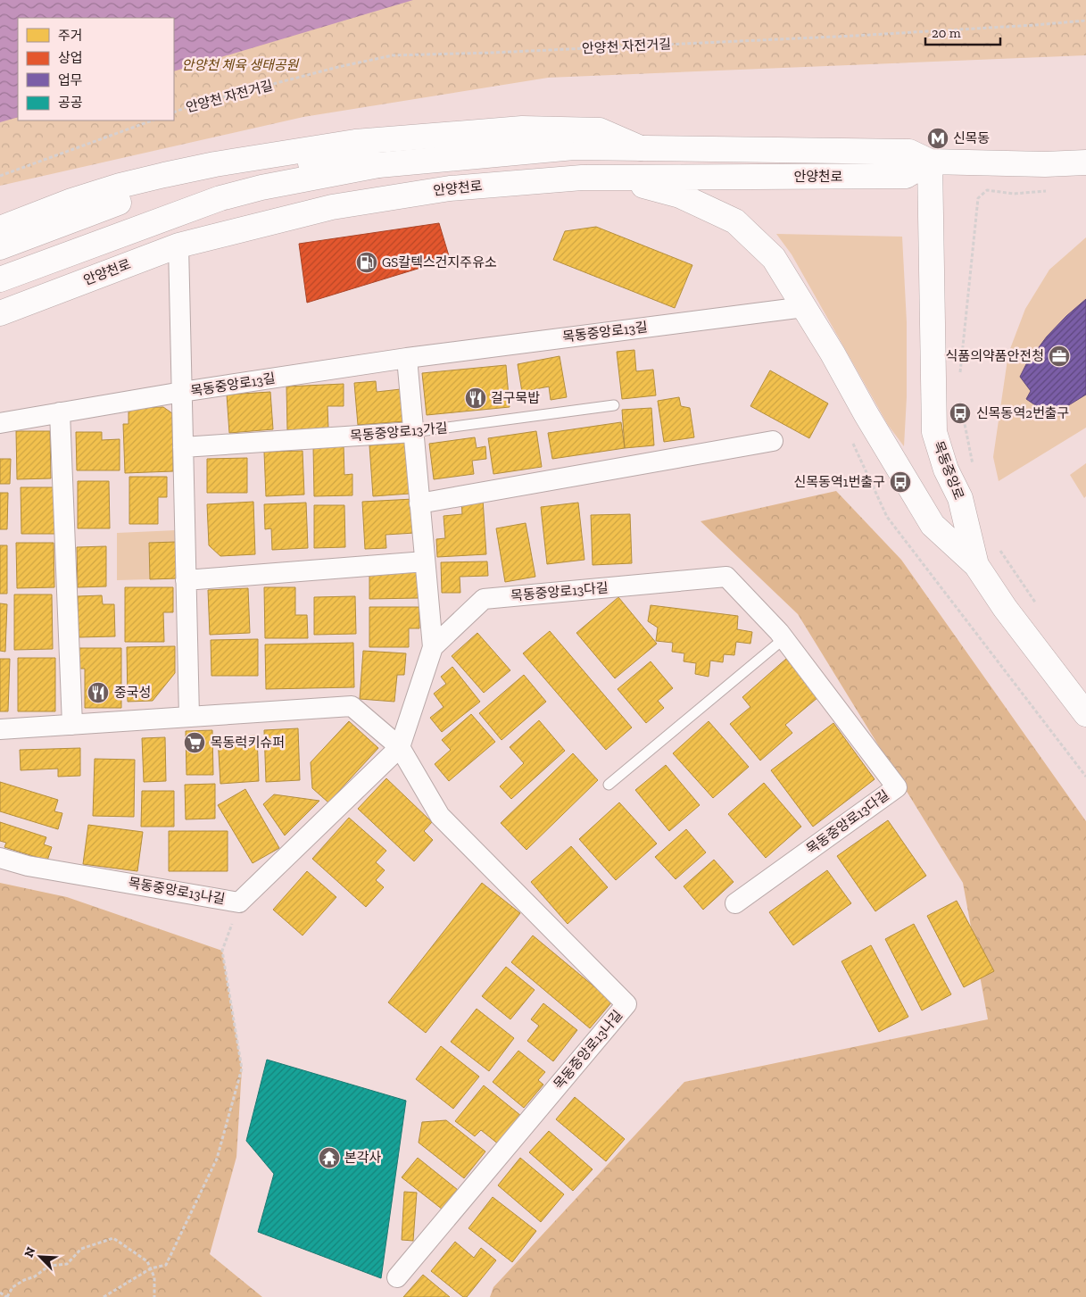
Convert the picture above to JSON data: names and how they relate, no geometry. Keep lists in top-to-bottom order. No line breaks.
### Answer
{"streets":{"main road":["안양천로","목동중앙로"],"street":["목동중앙로13길","목동중앙로13가길","목동중앙로13다길","목동중앙로13나길"],"path":["안양천 자전거길"]},"crossings":[["안양천로","목동중앙로"],["목동중앙로13다길","목동중앙로13나길"]],"parks":["안양천 체육 생태공원"],"places":{"metro station":["신목동"],"fuel station":["GS칼텍스건지주유소"],"office":["식품의약품안전청"],"restaurant":["걸구묵밥","중국성"],"bus stop":["신목동역2번출구","신목동역1번출구"],"supermarket":["목동럭키슈퍼"],"temple":["본각사"]},"legend":["주거","상업","업무","공공"],"scale_bar":"20 m","north":"top left"}
